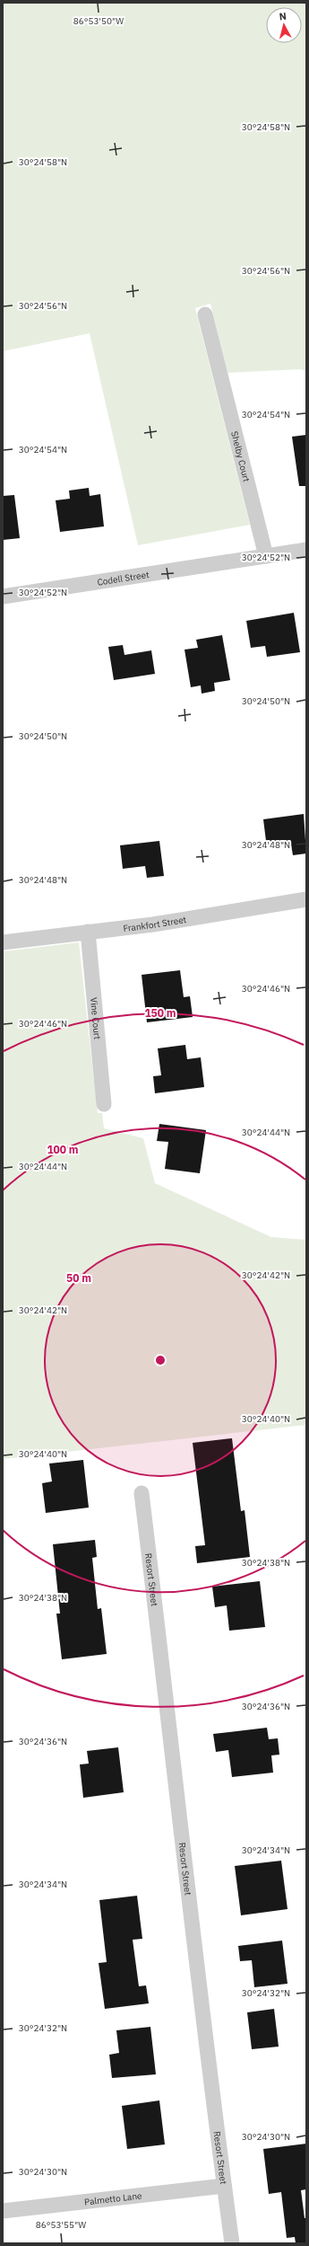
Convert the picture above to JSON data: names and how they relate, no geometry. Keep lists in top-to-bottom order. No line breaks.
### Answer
{"streets":{"street":["Shelby Court","Codell Street","Frankfort Street","Vine Court","Resort Street","Palmetto Lane"]},"crossings":[["Shelby Court","Codell Street"],["Frankfort Street","Vine Court"],["Resort Street","Palmetto Lane"]],"north":"top","coordinates":["86°53'50\"W","30°24'58\"N","30°24'56\"N","30°24'54\"N","30°24'52\"N","30°24'50\"N","30°24'48\"N","30°24'46\"N","30°24'44\"N","30°24'42\"N","30°24'40\"N","30°24'38\"N","30°24'36\"N","30°24'34\"N","30°24'32\"N","30°24'30\"N","86°53'55\"W"],"rings":["150 m","100 m","50 m"]}
